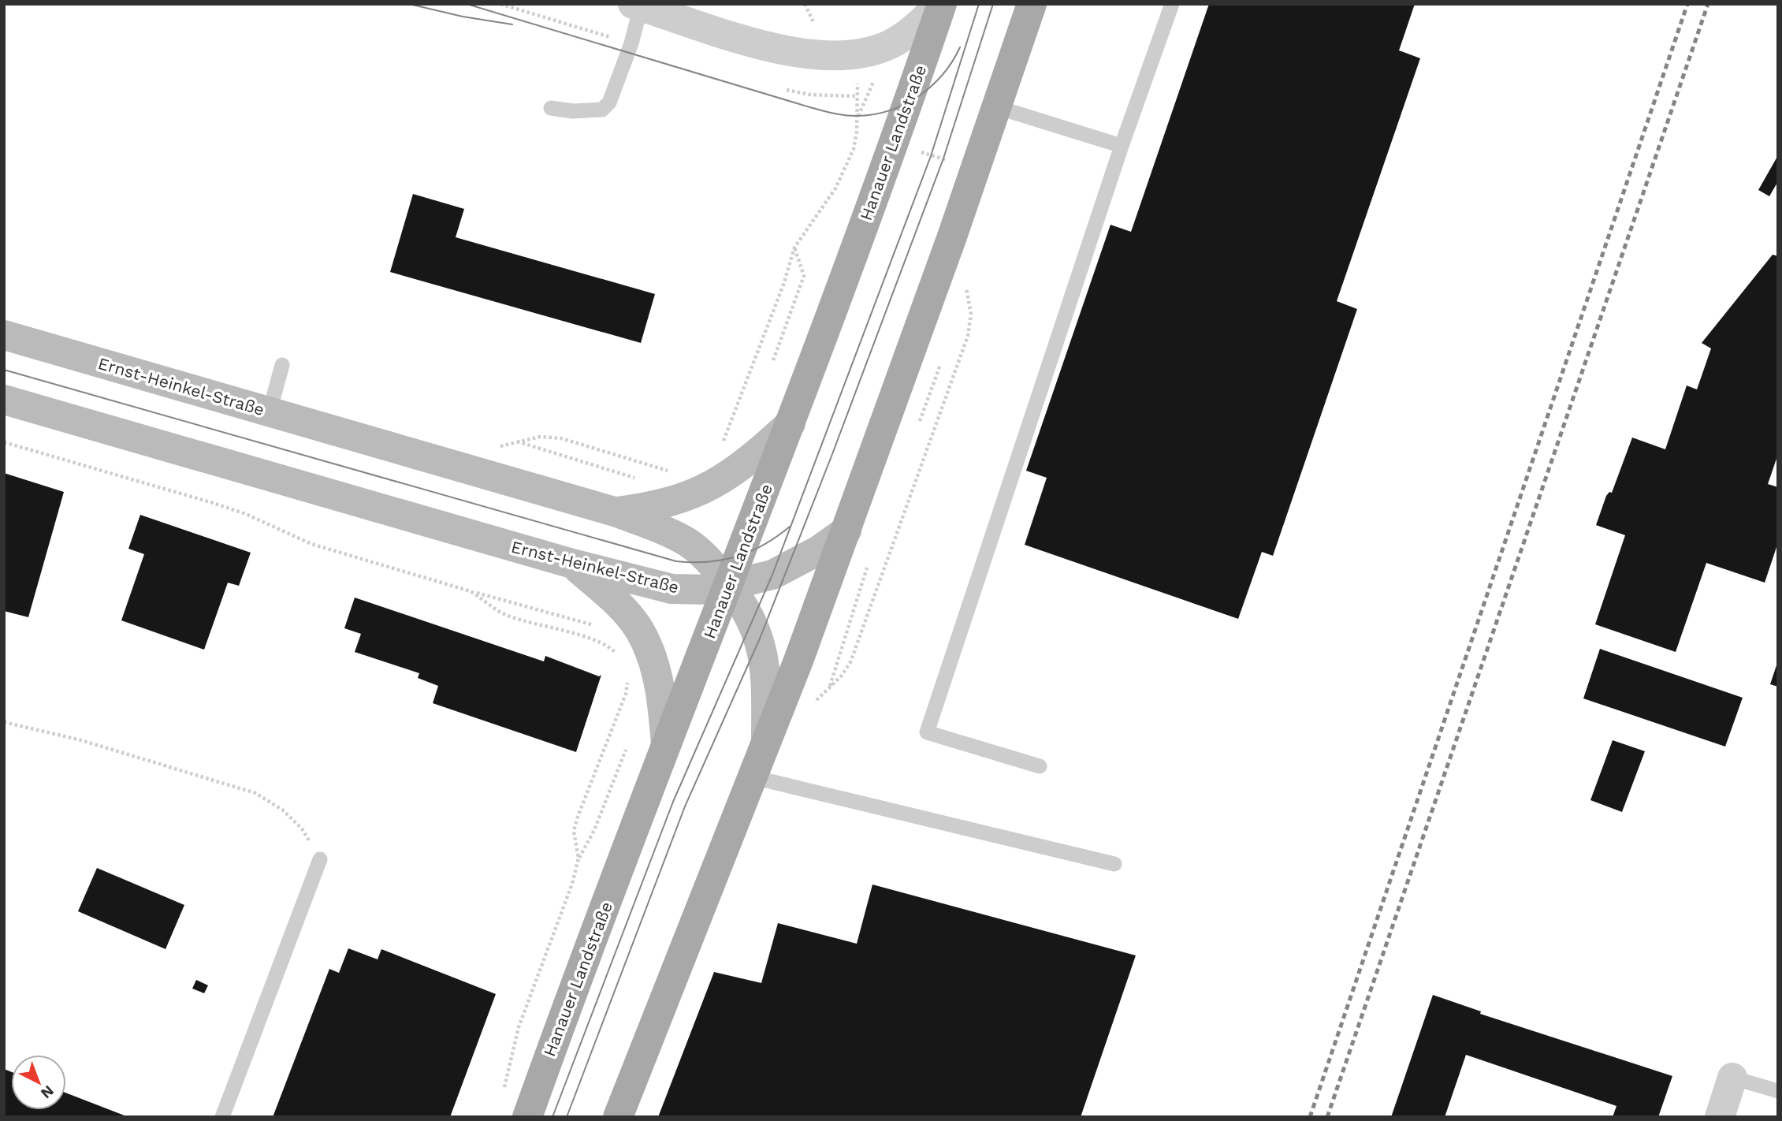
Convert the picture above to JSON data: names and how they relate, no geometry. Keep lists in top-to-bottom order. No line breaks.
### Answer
{"streets":{"main road":["Hanauer Landstraße","Ernst-Heinkel-Straße"]},"crossings":[["Hanauer Landstraße","Ernst-Heinkel-Straße"]],"north":"bottom right"}
